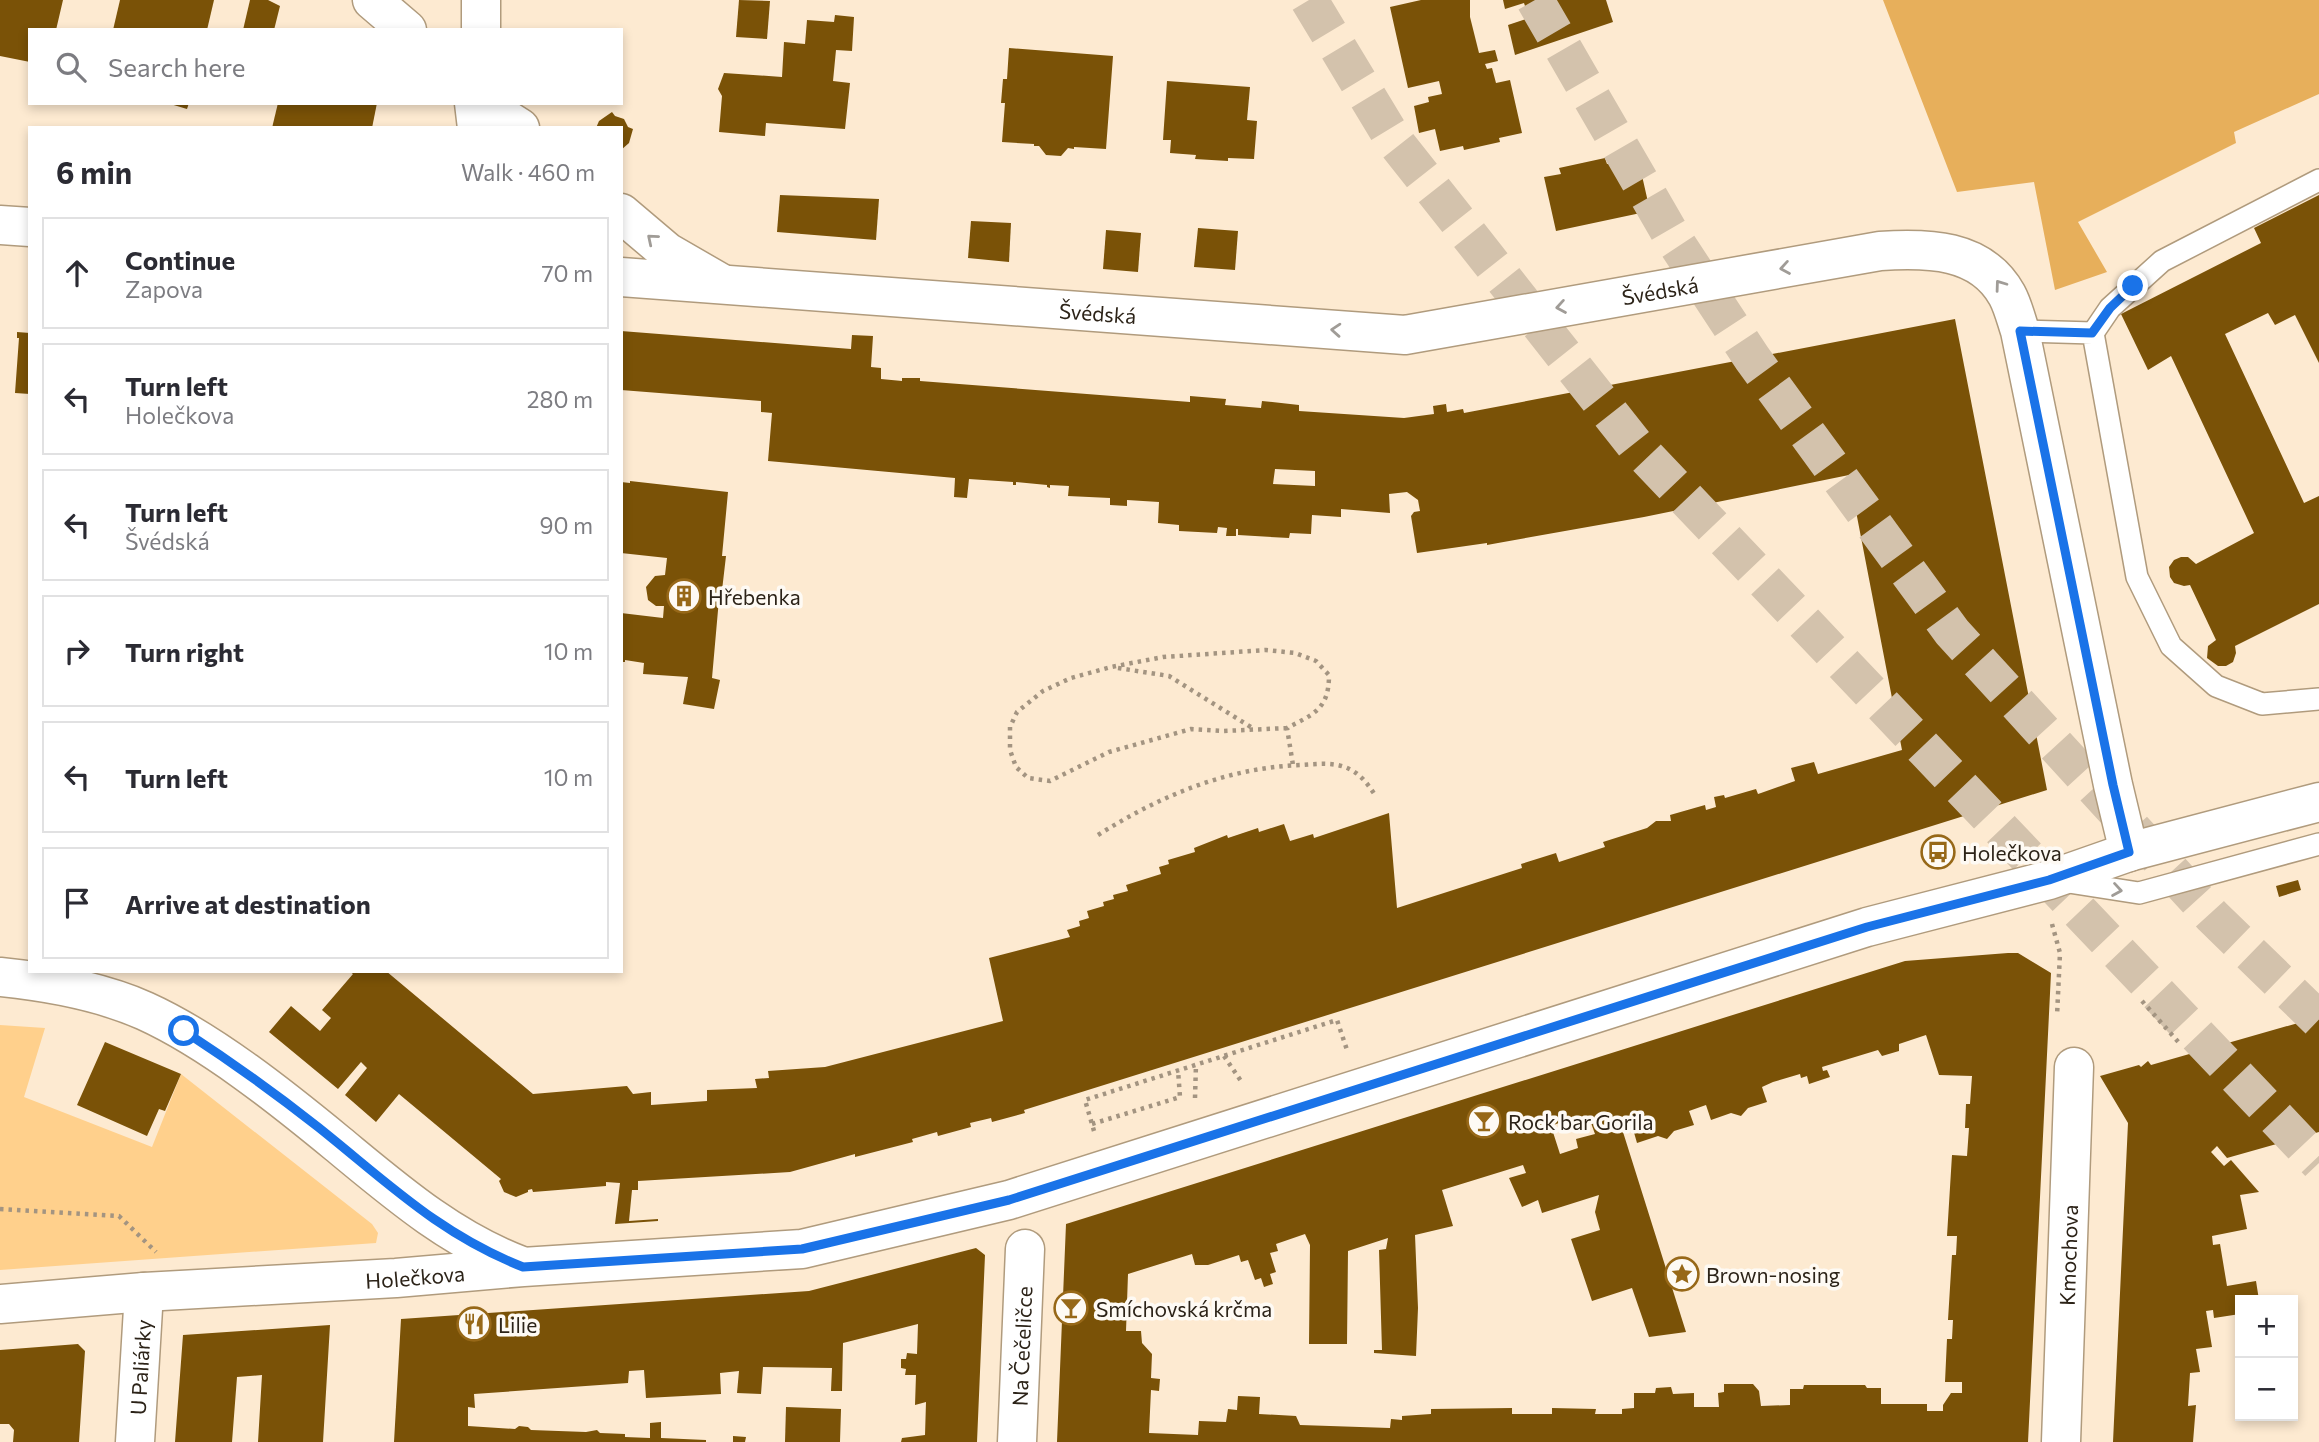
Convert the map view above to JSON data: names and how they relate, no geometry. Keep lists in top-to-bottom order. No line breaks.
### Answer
{"streets":{"street":["Švédská","Kmochova","Holečkova","Na Čečeličce","U Paliárky"]},"crossings":[["Švédská","Holečkova"],["Holečkova","U Paliárky"]],"one_way":["Švédská"],"places":{"building":["Hřebenka"],"bus stop":["Holečkova"],"bar":["Rock bar Gorila","Smíchovská krčma"],"place":["Brown-nosing"],"restaurant":["Lilie"]},"page":{"search":"Search here","heading":["6 min","Walk · 460 m"],"list":[["Continue","Zapova","70 m"],["Turn left","Holečkova","280 m"],["Turn left","Švédská","90 m"],["Turn right","10 m"],["Turn left","10 m"],"Arrive at destination"],"map_buttons":["+","−"]}}
